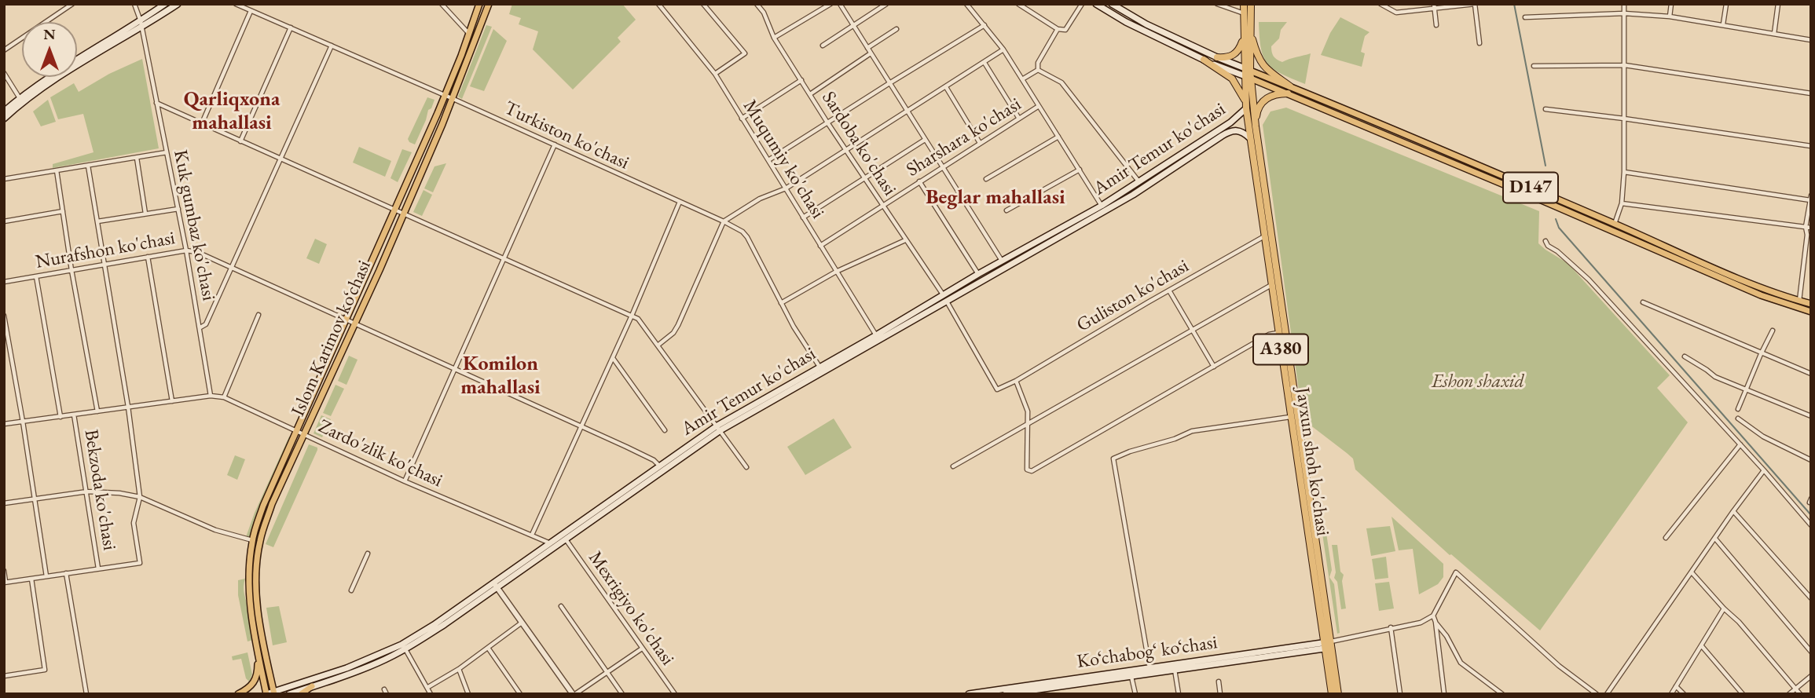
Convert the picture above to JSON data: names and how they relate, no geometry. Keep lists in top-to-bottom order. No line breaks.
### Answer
{"streets":{"highway":["A380","Jayxun shoh ko'chasi"],"main road":["Amir Temur ko'chasi","D147","Islom Karimov ko‘chasi","Ko‘chabog‘ ko‘chasi"],"street":["Turkiston ko'chasi","Sharshara ko'chasi","Sardoba ko'chasi","Muqumiy ko'chasi","Kuk gumbaz ko'chasi","Nurafshon ko'chasi","Guliston ko'chasi","Zardo'zlik ko'chasi","Bekzoda ko'chasi","Mexrigiyo ko'chasi"]},"crossings":[["Turkiston ko'chasi","Amir Temur ko'chasi"],["Turkiston ko'chasi","Islom Karimov ko‘chasi"],["Sharshara ko'chasi","Sardoba ko'chasi"],["Sharshara ko'chasi","Muqumiy ko'chasi"],["Sardoba ko'chasi","Amir Temur ko'chasi"],["Sardoba ko'chasi","Guliston ko'chasi"],["Amir Temur ko'chasi","Muqumiy ko'chasi"],["Amir Temur ko'chasi","Nurafshon ko'chasi"],["Amir Temur ko'chasi","Islom Karimov ko‘chasi"],["Amir Temur ko'chasi","Zardo'zlik ko'chasi"],["Amir Temur ko'chasi","Jayxun shoh ko'chasi"],["Amir Temur ko'chasi","Mexrigiyo ko'chasi"],["D147","Jayxun shoh ko'chasi"],["Kuk gumbaz ko'chasi","Nurafshon ko'chasi"],["Kuk gumbaz ko'chasi","Zardo'zlik ko'chasi"],["Nurafshon ko'chasi","Islom Karimov ko‘chasi"],["Guliston ko'chasi","Jayxun shoh ko'chasi"],["Islom Karimov ko‘chasi","Zardo'zlik ko'chasi"],["Zardo'zlik ko'chasi","Bekzoda ko'chasi"],["Jayxun shoh ko'chasi","Ko‘chabog‘ ko‘chasi"]],"districts":["Qarliqxona mahallasi","Beglar mahallasi","Komilon mahallasi"],"parks":["Eshon shaxid"],"north":"top"}
